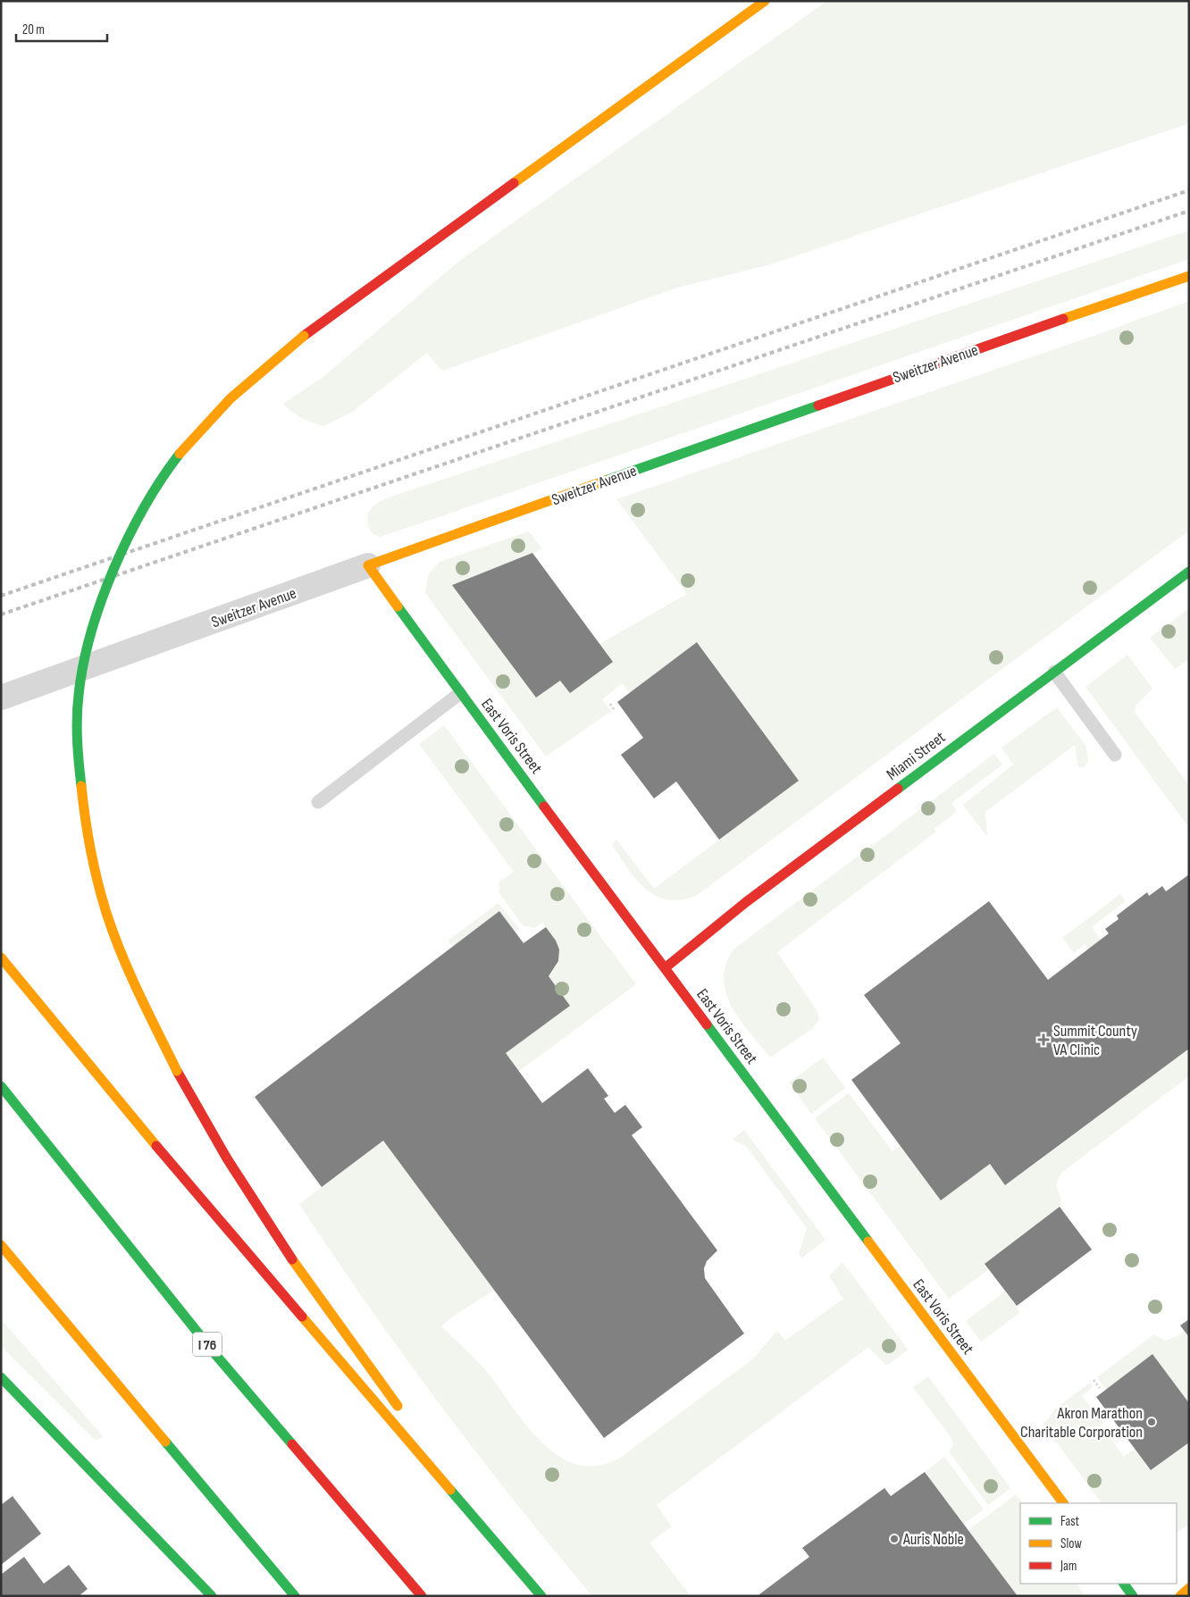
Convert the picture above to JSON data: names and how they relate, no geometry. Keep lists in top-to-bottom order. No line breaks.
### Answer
{"streets":{"main road":["Sweitzer Avenue","East Voris Street","Miami Street","I 76"]},"crossings":[["Sweitzer Avenue","East Voris Street"],["East Voris Street","Miami Street"]],"places":{"health":["Summit County VA Clinic"],"other":["Akron Marathon Charitable Corporation","Auris Noble"]},"legend":["Fast","Slow","Jam"],"scale_bar":"20 m"}
